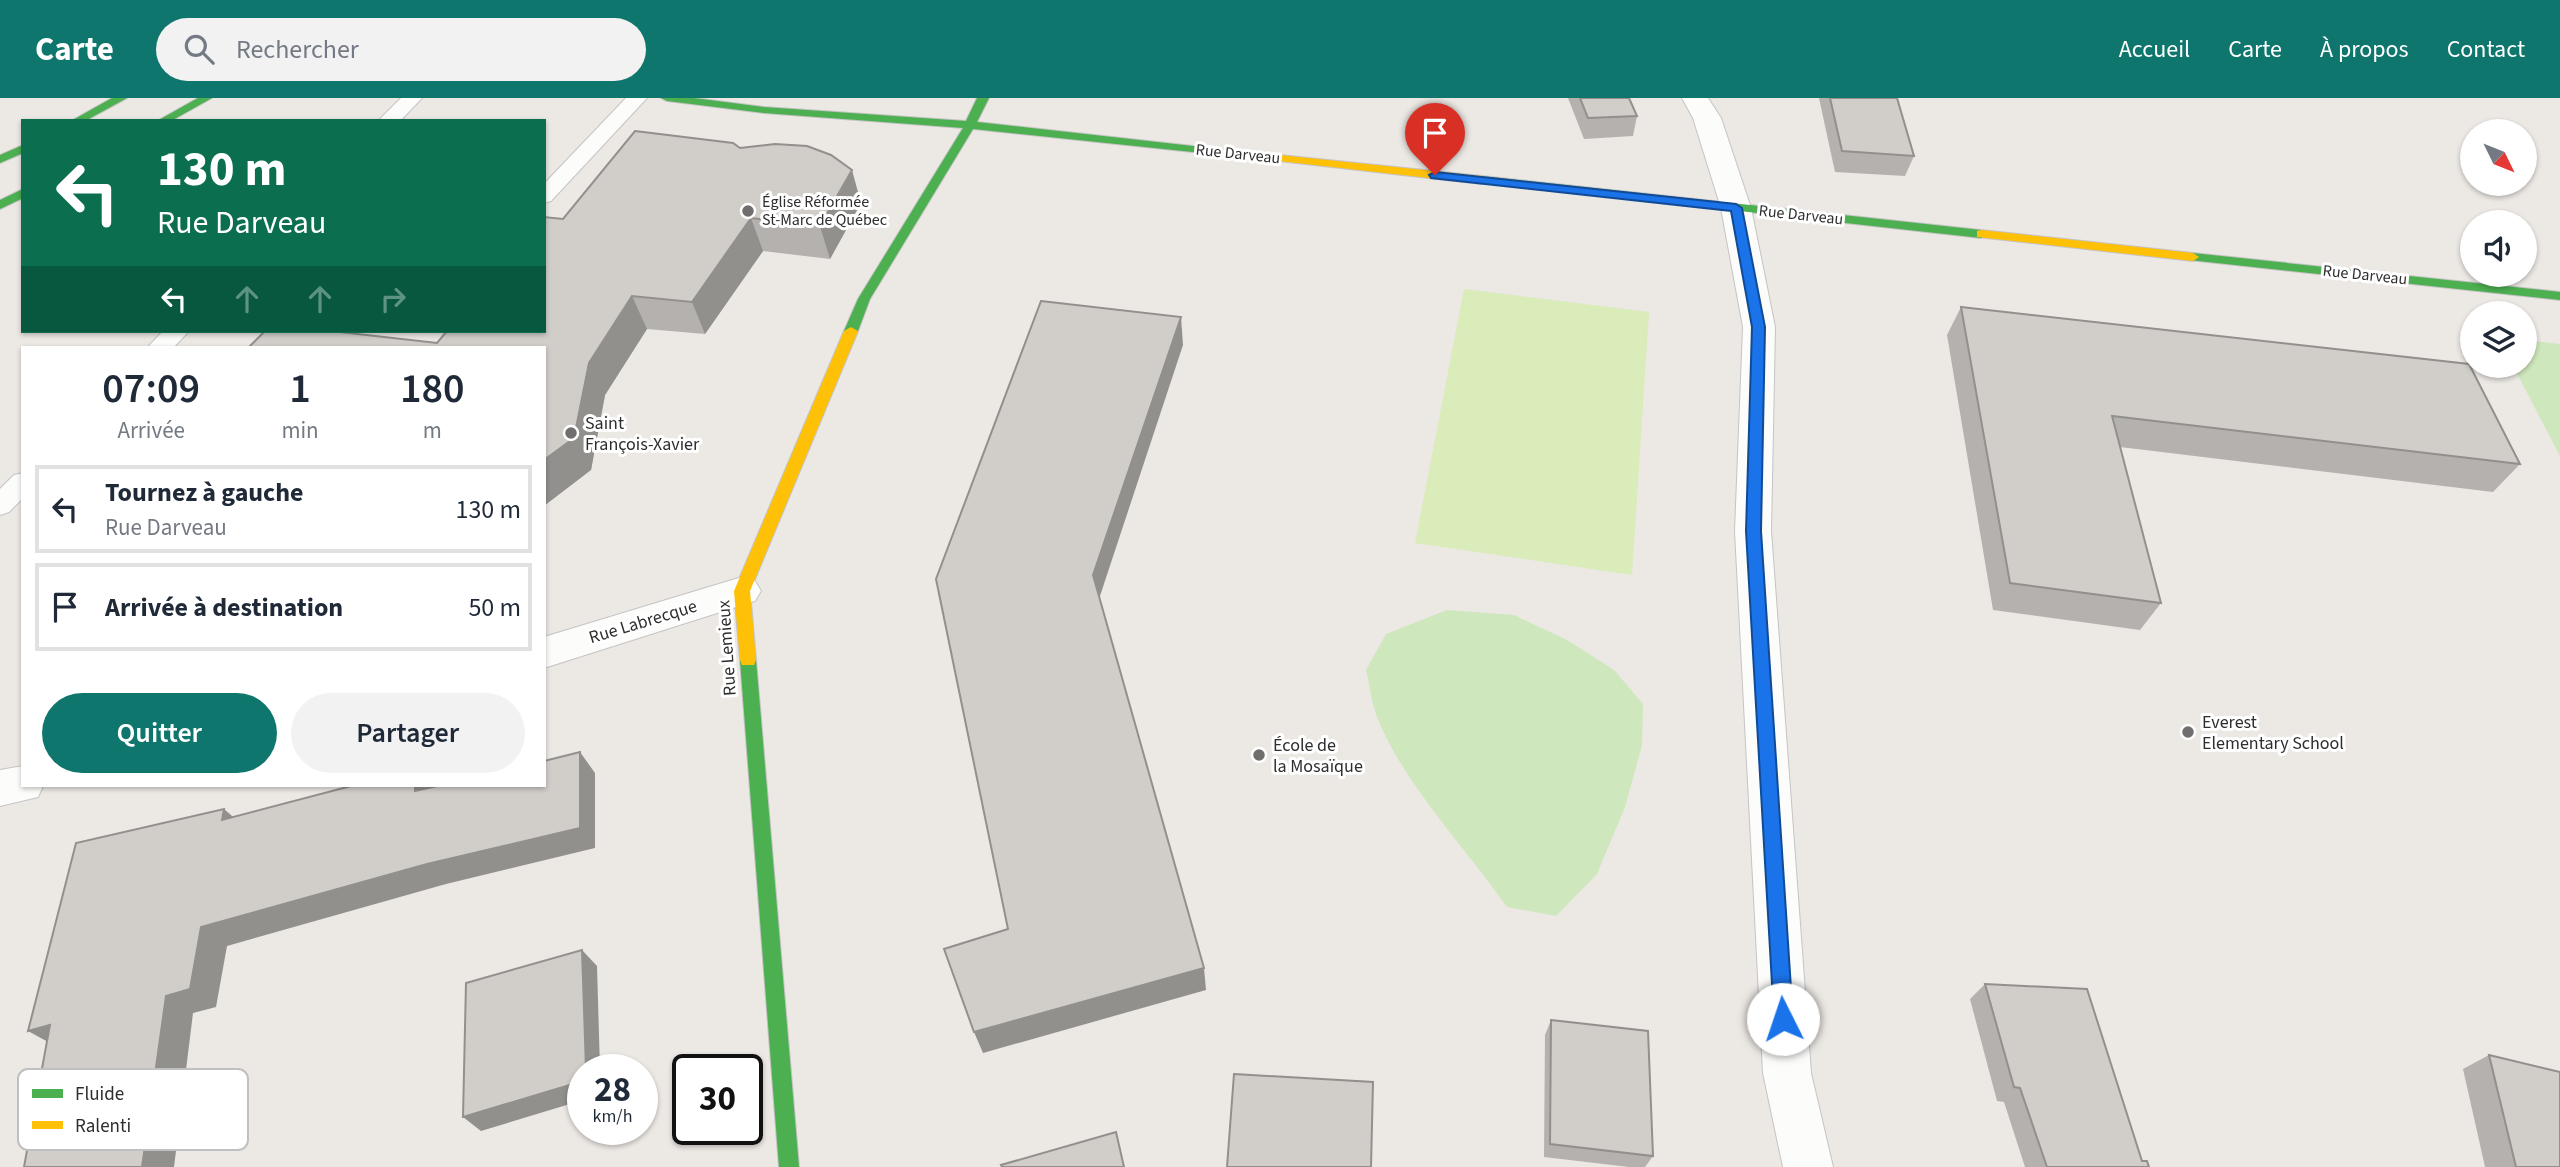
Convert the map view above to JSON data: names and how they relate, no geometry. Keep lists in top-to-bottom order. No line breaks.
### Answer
{"streets":{"street":["Rue Darveau","Rue Labrecque","Rue Lemieux"]},"crossings":[["Rue Darveau","Rue Lemieux"],["Rue Labrecque","Rue Lemieux"]],"places":["Église Réformée St-Marc de Québec","Saint François-Xavier","Everest Elementary School","École de la Mosaïque"],"legend":["Fluide","Ralenti"],"north":"bottom right","page":{"header":"Carte","search":"Rechercher","nav":["Accueil","Carte","À propos","Contact"],"turn":["130 m","Rue Darveau"],"eta":["07:09","Arrivée","1","min","180","m"],"list":[{"name":"Tournez à gauche","note":"Rue Darveau","value":"130 m"},{"name":"Arrivée à destination","value":"50 m"}],"buttons":["Quitter","Partager"],"speed":"28 km/h","limit":"30"}}
